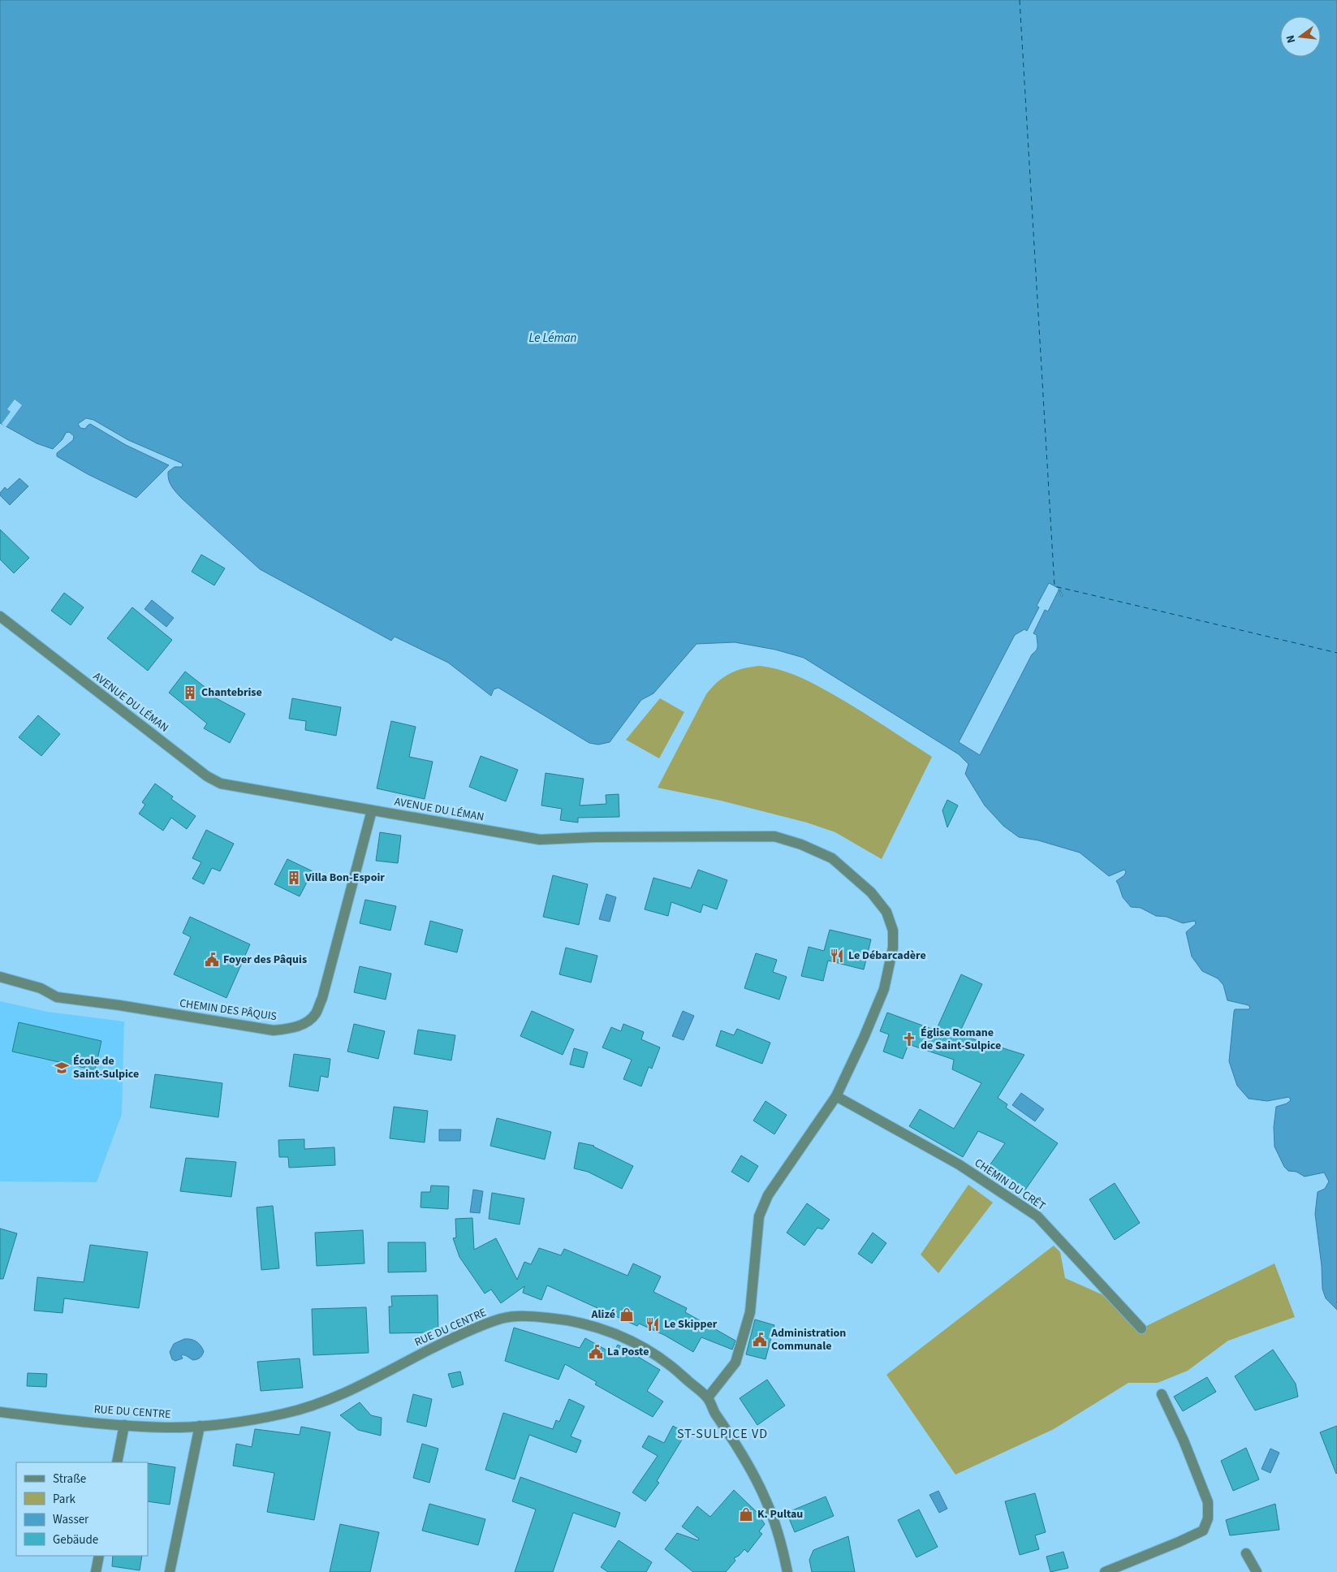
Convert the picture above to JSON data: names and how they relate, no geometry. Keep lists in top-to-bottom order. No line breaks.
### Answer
{"streets":{"street":["AVENUE DU LÉMAN","CHEMIN DES PÂQUIS","CHEMIN DU CRÊT","RUE DU CENTRE"]},"crossings":[["AVENUE DU LÉMAN","CHEMIN DES PÂQUIS"],["AVENUE DU LÉMAN","CHEMIN DU CRÊT"]],"districts":["ST-SULPICE VD"],"water":["Le Léman"],"places":{"building":["Chantebrise","Villa Bon-Espoir"],"restaurant":["Le Débarcadère","Le Skipper"],"public building":["Foyer des Pâquis","Administration Communale","La Poste"],"church":["Église Romane de Saint-Sulpice"],"school or university":["École de Saint-Sulpice"],"shop":["Alizé","K. Pultau"]},"legend":["Straße","Park","Wasser","Gebäude"],"north":"left"}
